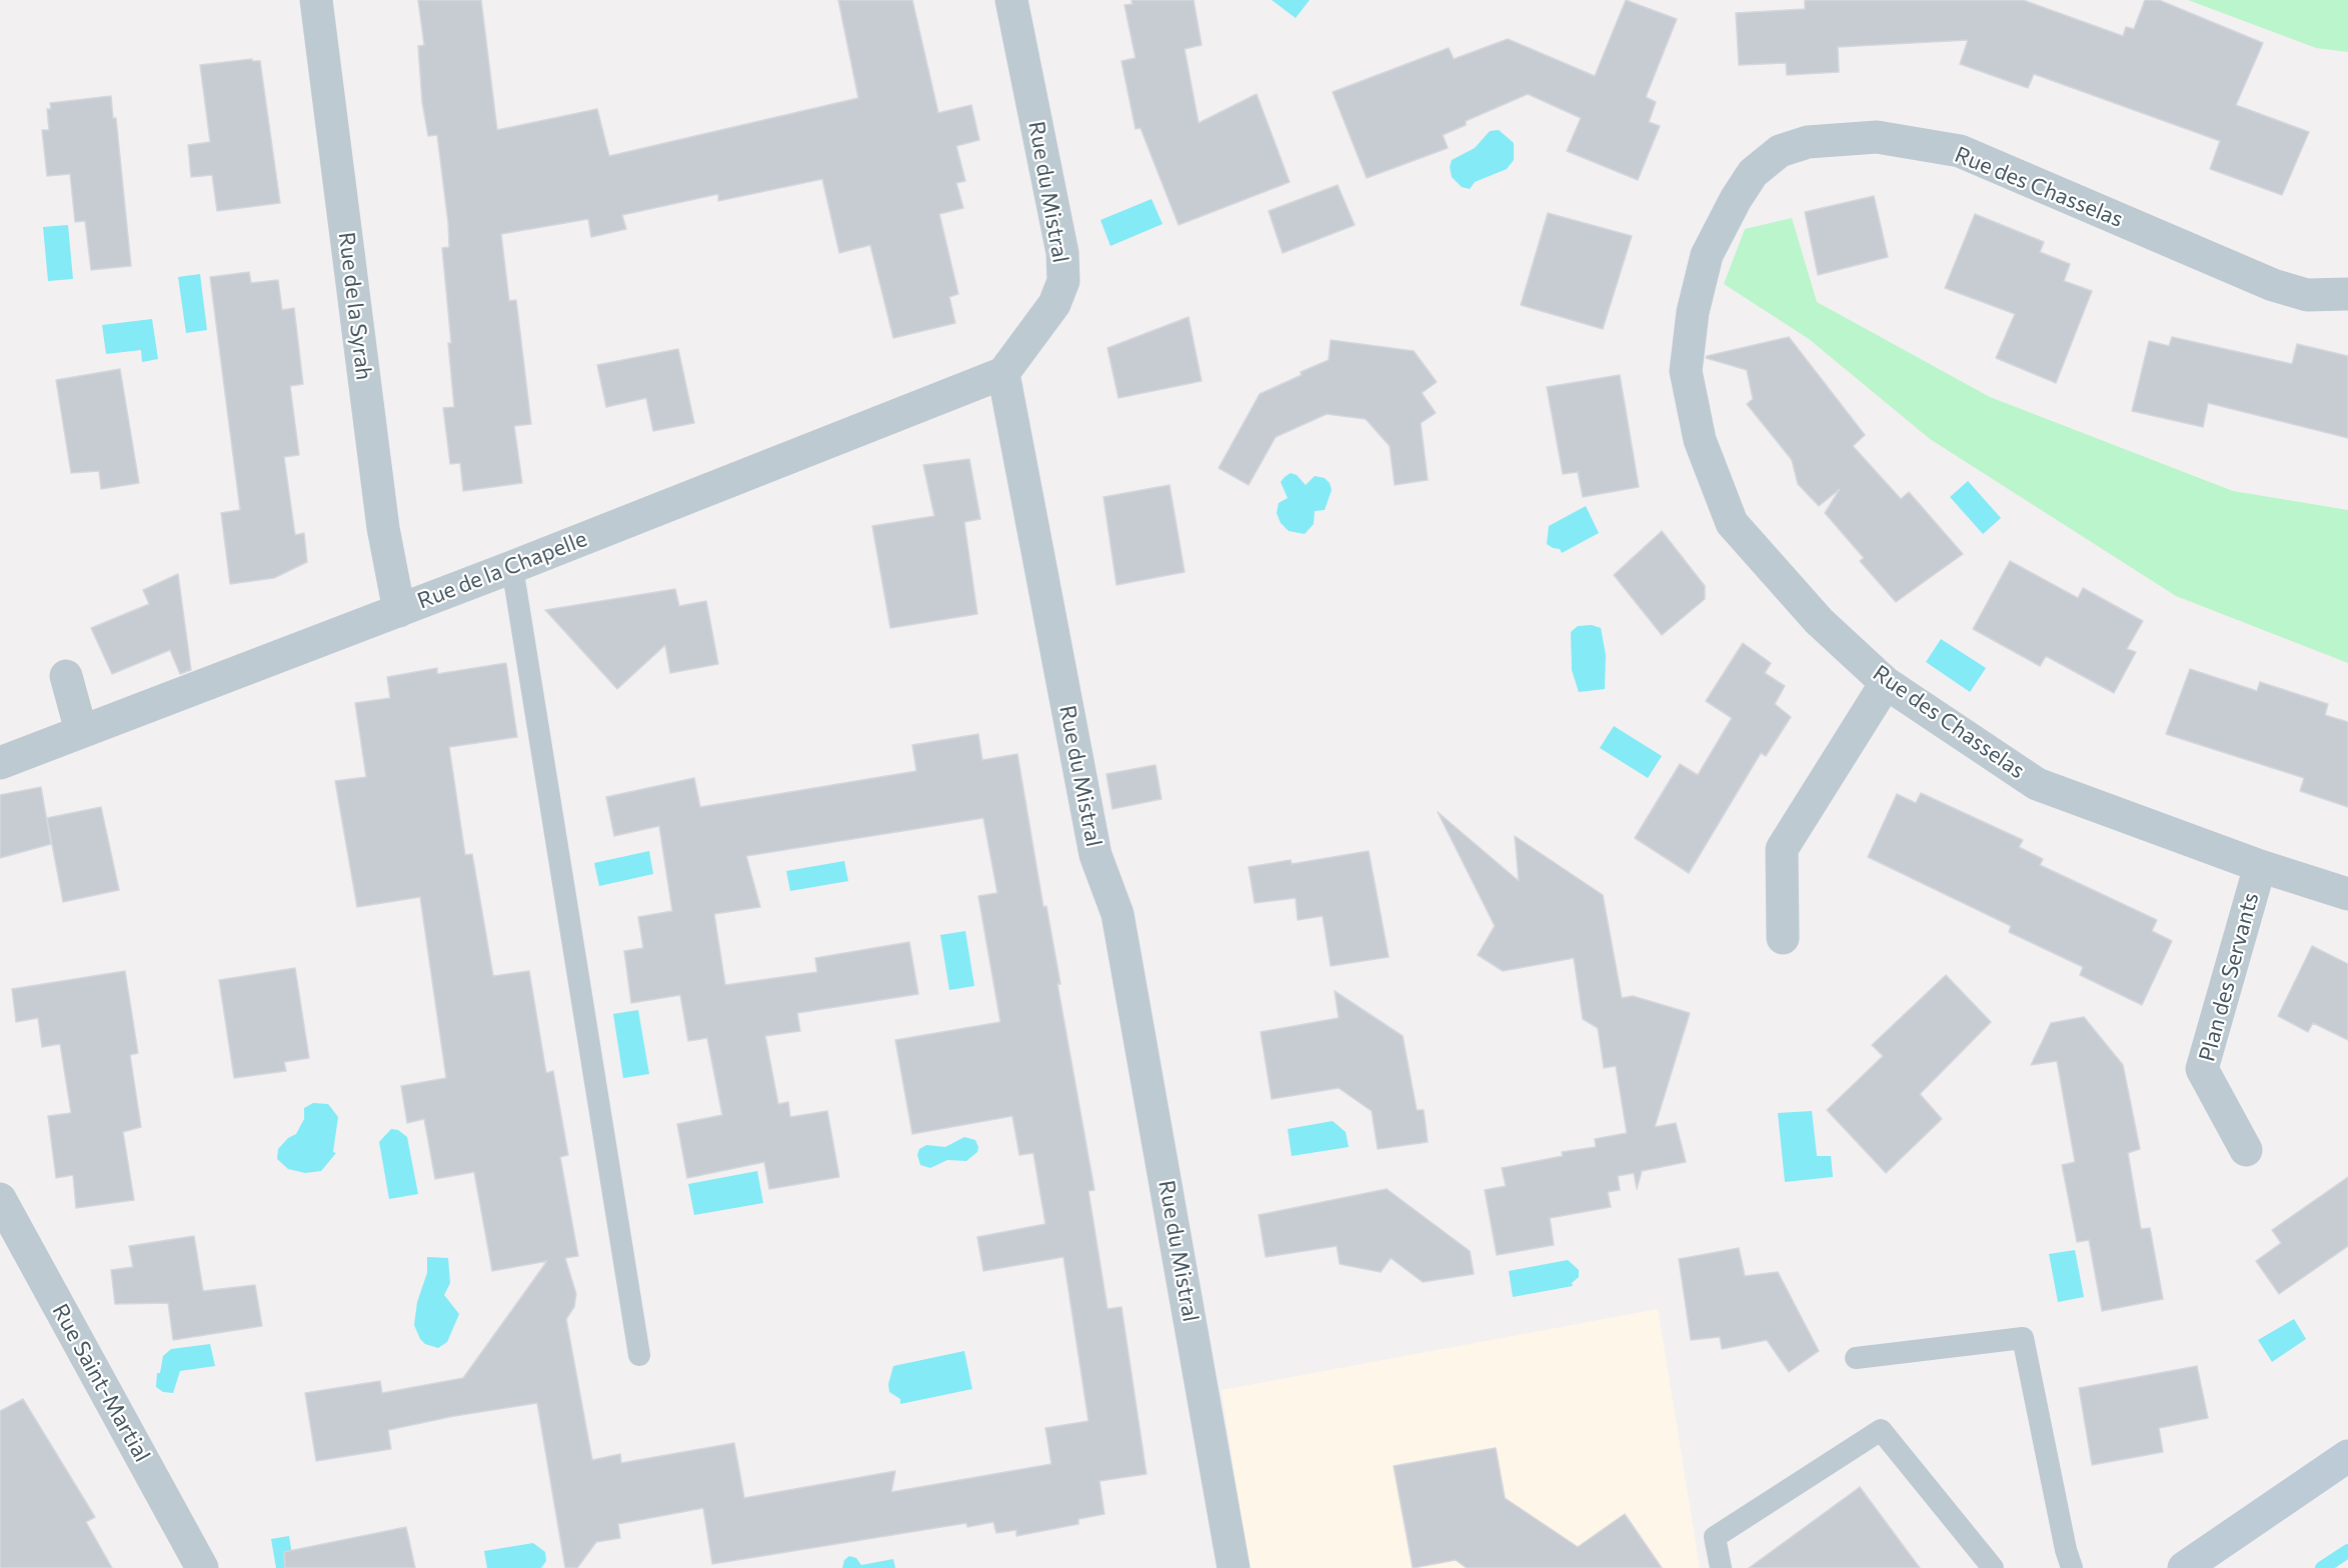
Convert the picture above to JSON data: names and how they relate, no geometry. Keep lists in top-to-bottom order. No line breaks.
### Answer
{"streets":{"street":["Rue des Chasselas","Rue du Mistral","Rue de la Syrah","Rue de la Chapelle","Plan des Servants","Rue Saint-Martial"]},"crossings":[["Rue des Chasselas","Plan des Servants"],["Rue du Mistral","Rue de la Chapelle"],["Rue de la Syrah","Rue de la Chapelle"]]}
